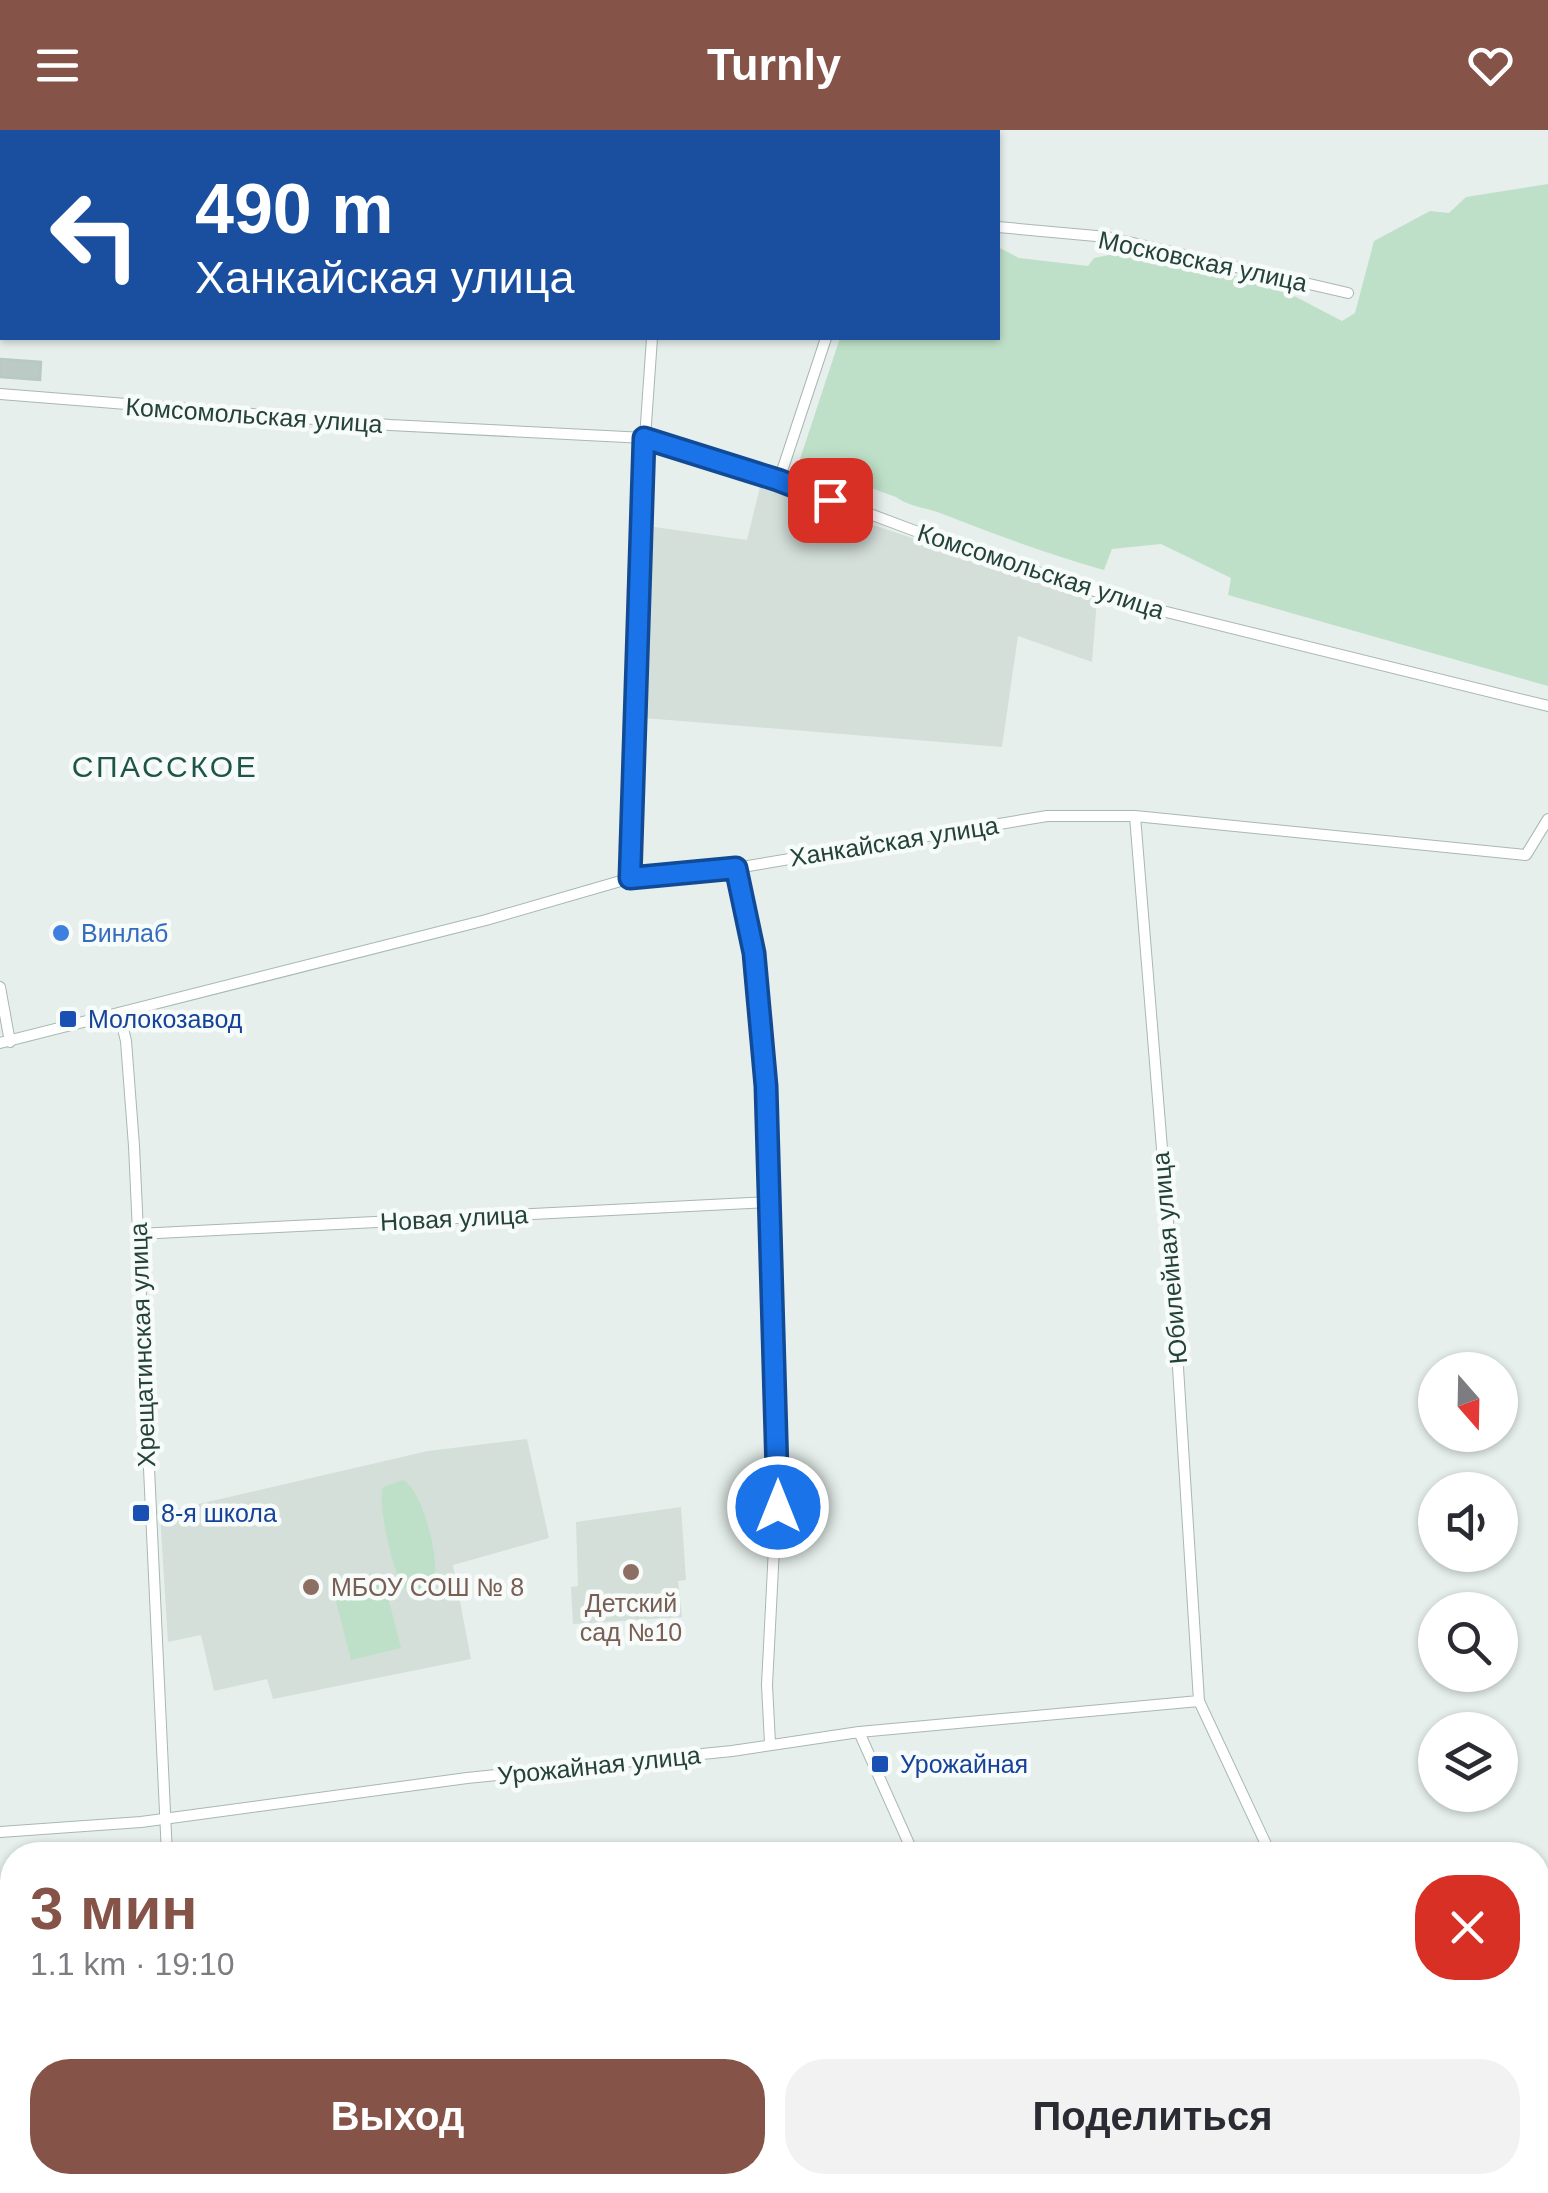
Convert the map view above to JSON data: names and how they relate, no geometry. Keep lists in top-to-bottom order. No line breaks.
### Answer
{"streets":{"street":["Московская улица","Комсомольская улица","Ханкайская улица","Новая улица","Юбилейная улица","Хрещатинская улица","Урожайная улица"]},"crossings":[["Ханкайская улица","Юбилейная улица"],["Ханкайская улица","Хрещатинская улица"],["Новая улица","Хрещатинская улица"],["Юбилейная улица","Урожайная улица"],["Хрещатинская улица","Урожайная улица"]],"districts":["СПАССКОЕ"],"places":{"other":["Винлаб","Детский сад №10","МБОУ СОШ № 8"],"transit":["Молокозавод","8-я школа","Урожайная"]},"north":"bottom","page":{"header":"Turnly","turn":["490 m","Ханкайская улица"],"heading":["3 мин","1.1 km · 19:10"],"buttons":["Выход","Поделиться"]}}
